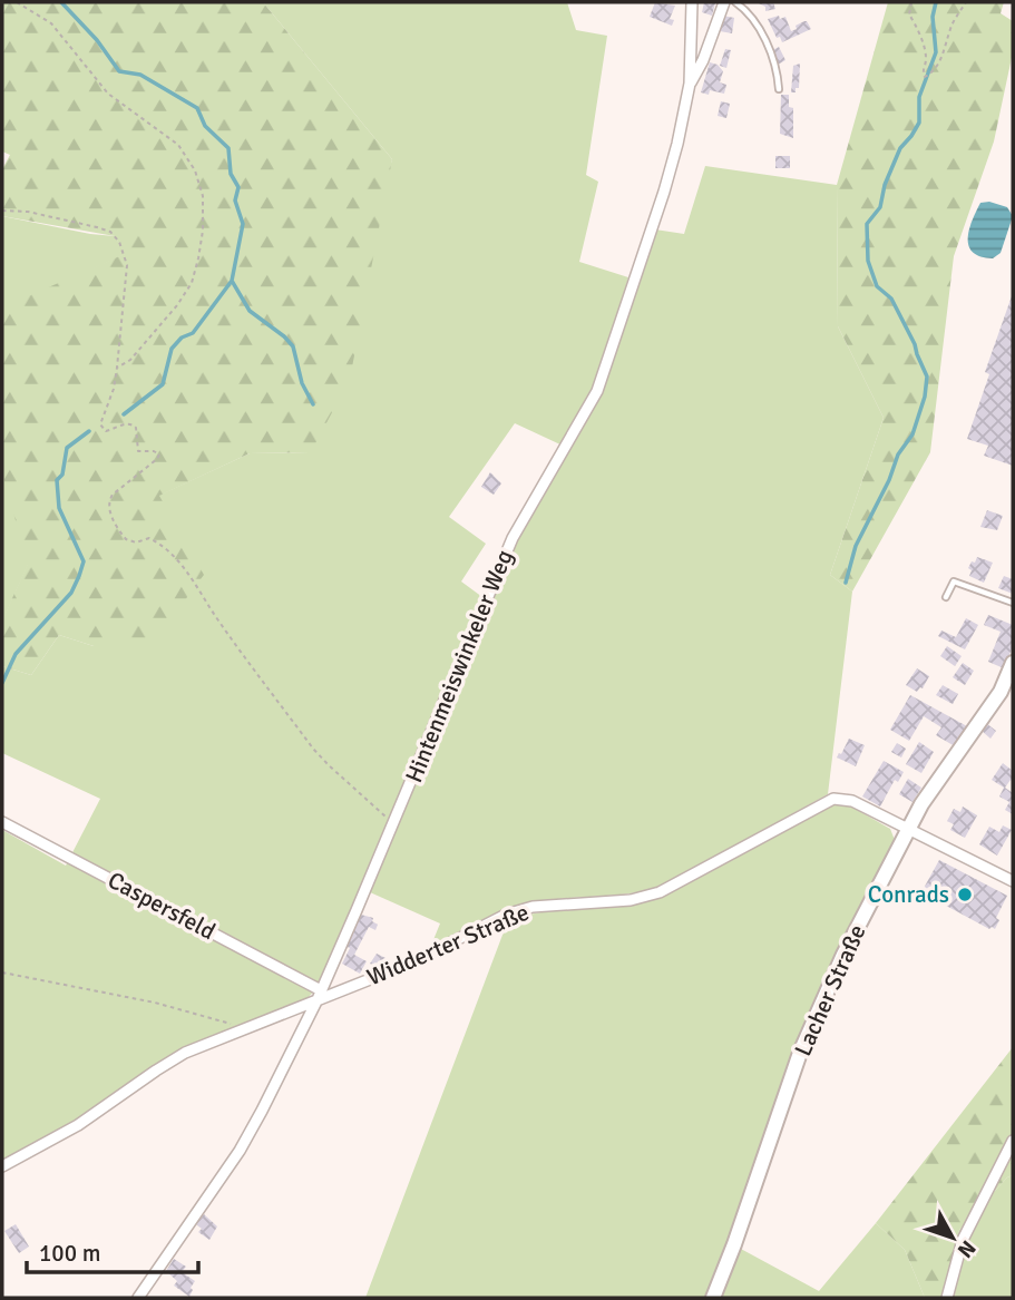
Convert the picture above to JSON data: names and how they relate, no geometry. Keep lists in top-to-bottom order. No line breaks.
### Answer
{"streets":{"street":["Hintenmeiswinkeler Weg","Caspersfeld","Widderter Straße","Lacher Straße"]},"crossings":[["Hintenmeiswinkeler Weg","Caspersfeld"],["Hintenmeiswinkeler Weg","Widderter Straße"],["Caspersfeld","Widderter Straße"],["Widderter Straße","Lacher Straße"]],"places":["Conrads"],"scale_bar":"100 m","north":"bottom right"}
